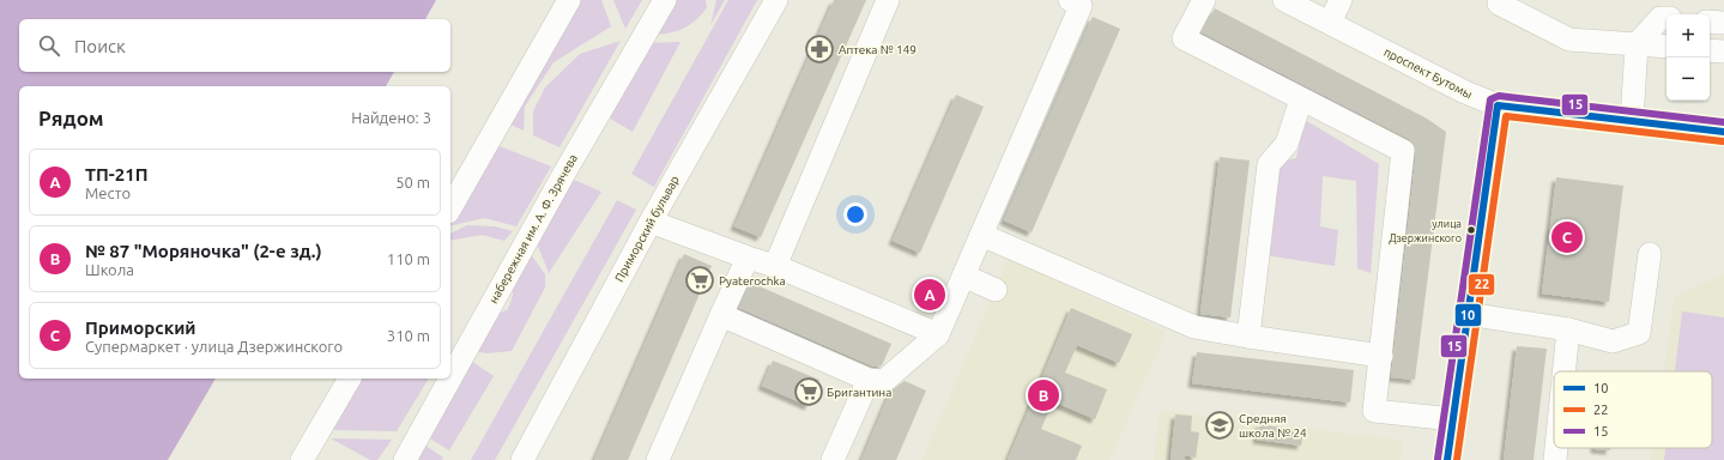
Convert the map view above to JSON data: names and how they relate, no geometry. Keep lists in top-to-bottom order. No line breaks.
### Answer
{"streets":{"street":["проспект Бутомы","набережная им. А. Ф. Зрячева","Приморский бульвар"]},"places":{"pharmacy":["Аптека № 149"],"other":["улица Дзержинского"],"supermarket":["Pyaterochka","Бригантина"],"school or university":["Средняя школа № 24"]},"lines":["transit line 15","transit line 10","transit line 22"],"legend":["10","22","15"],"page":{"map_buttons":["+","−"],"search":"Поиск","heading":["Рядом","Найдено: 3"],"list":[{"mark":"A","name":"ТП-21П","note":"Место","value":"50 m"},{"mark":"B","name":"№ 87 \"Моряночка\" (2-е зд.)","note":"Школа","value":"110 m"},{"mark":"C","name":"Приморский","note":"Супермаркет · улица Дзержинского","value":"310 m"}],"pins":["C","A","B"]}}
